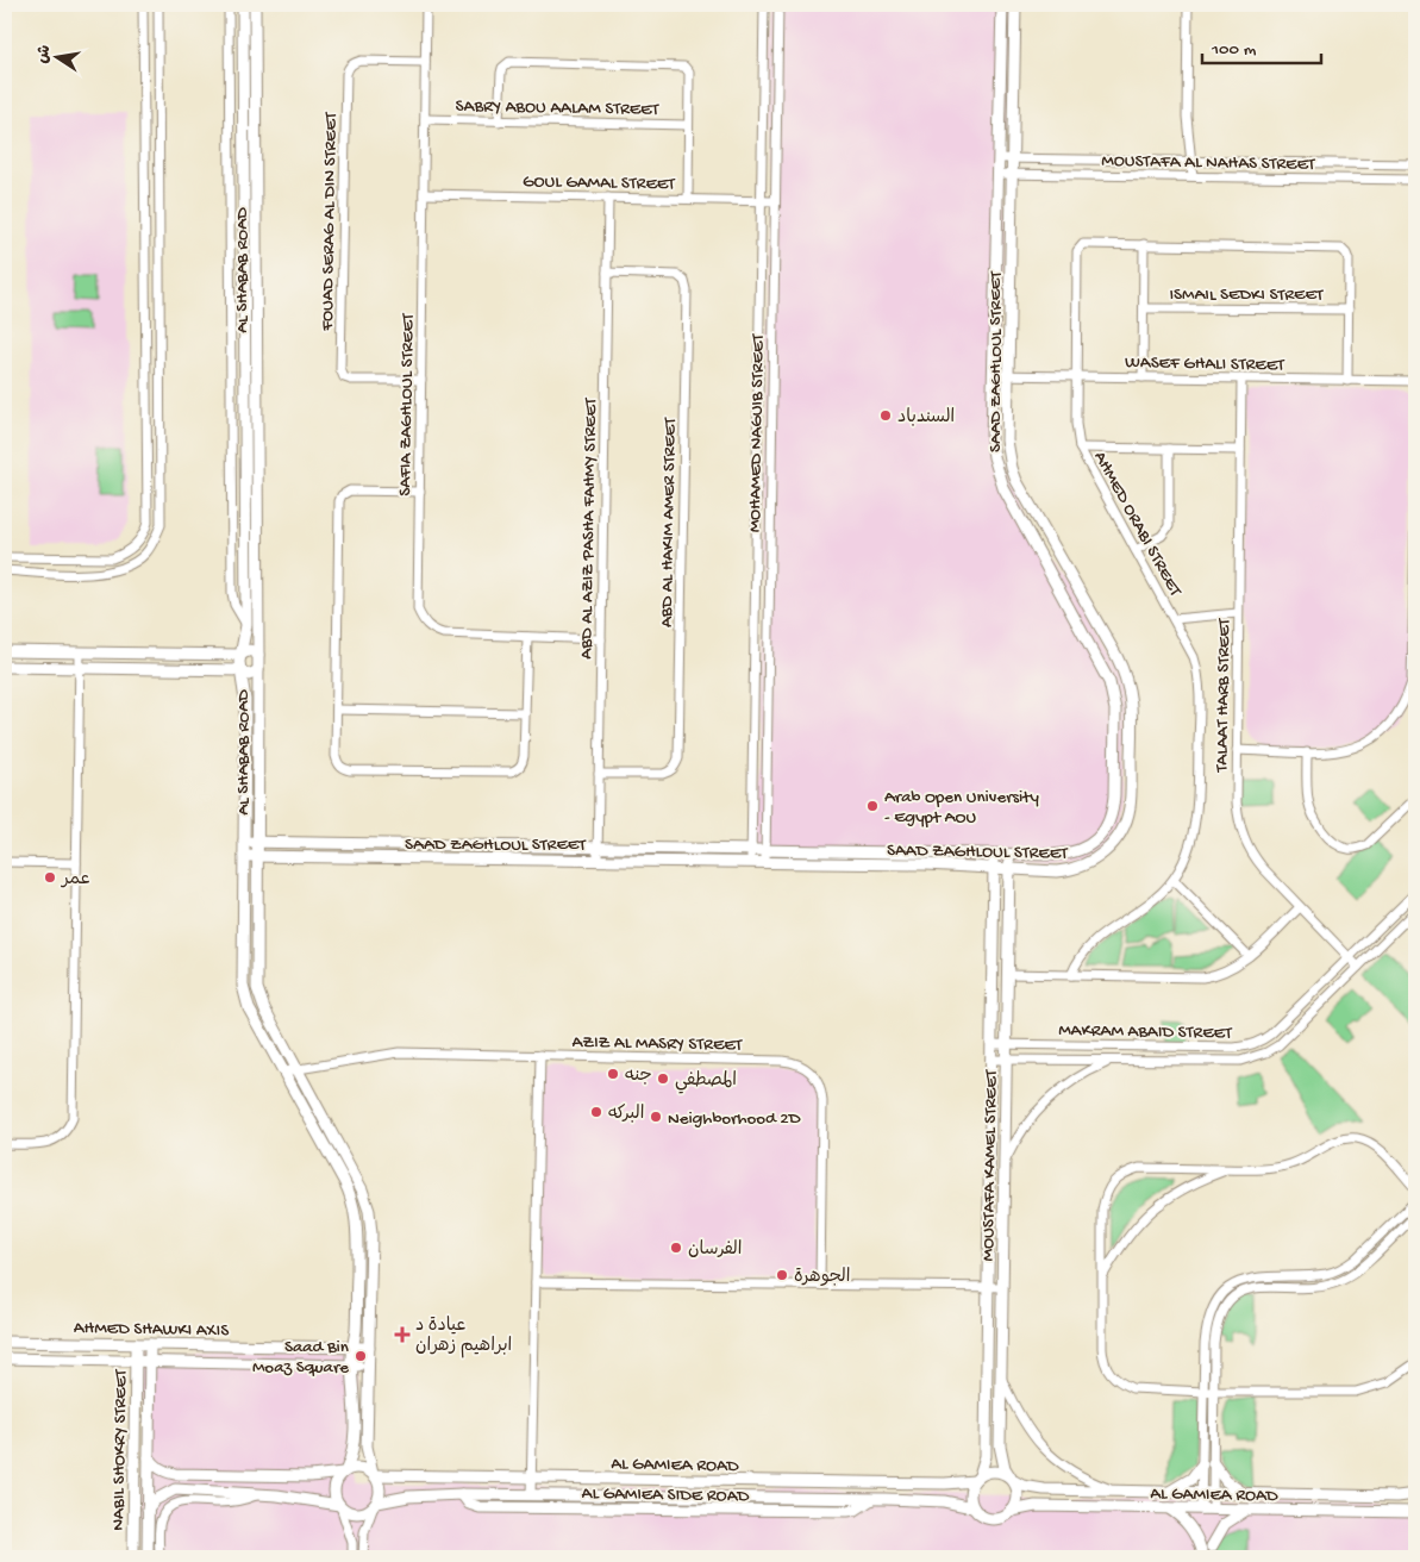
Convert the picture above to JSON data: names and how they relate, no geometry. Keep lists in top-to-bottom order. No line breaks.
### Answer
{"streets":{"street":["SABRY ABOU AALAM STREET","MOUSTAFA AL NAHAS STREET","GOUL GAMAL STREET","FOUAD SERAG AL DIN STREET","AL SHABAB ROAD","ISMAIL SEDKI STREET","SAAD ZAGHLOUL STREET","WASEF GHALI STREET","SAFIA ZAGHLOUL STREET","MOHAMED NAGUIB STREET","ABD AL HAKIM AMER STREET","AHMED ORABI STREET","ABD AL AZIZ PASHA FAHMY STREET","TALAAT HARB STREET","MAKRAM ABAID STREET","AZIZ AL MASRY STREET","MOUSTAFA KAMEL STREET","AHMED SHAWKI AXIS","NABIL SHOKRY STREET","AL GAMIEA ROAD","AL GAMIEA SIDE ROAD"]},"crossings":[["SABRY ABOU AALAM STREET","SAFIA ZAGHLOUL STREET"],["MOUSTAFA AL NAHAS STREET","SAAD ZAGHLOUL STREET"],["GOUL GAMAL STREET","SAFIA ZAGHLOUL STREET"],["GOUL GAMAL STREET","MOHAMED NAGUIB STREET"],["GOUL GAMAL STREET","ABD AL AZIZ PASHA FAHMY STREET"],["FOUAD SERAG AL DIN STREET","SAFIA ZAGHLOUL STREET"],["AL SHABAB ROAD","SAAD ZAGHLOUL STREET"],["AL SHABAB ROAD","AZIZ AL MASRY STREET"],["AL SHABAB ROAD","AHMED SHAWKI AXIS"],["AL SHABAB ROAD","AL GAMIEA ROAD"],["ISMAIL SEDKI STREET","AHMED ORABI STREET"],["SAAD ZAGHLOUL STREET","WASEF GHALI STREET"],["SAAD ZAGHLOUL STREET","MOHAMED NAGUIB STREET"],["SAAD ZAGHLOUL STREET","ABD AL AZIZ PASHA FAHMY STREET"],["SAAD ZAGHLOUL STREET","MOUSTAFA KAMEL STREET"],["WASEF GHALI STREET","AHMED ORABI STREET"],["WASEF GHALI STREET","TALAAT HARB STREET"],["SAFIA ZAGHLOUL STREET","ABD AL AZIZ PASHA FAHMY STREET"],["ABD AL HAKIM AMER STREET","ABD AL AZIZ PASHA FAHMY STREET"],["TALAAT HARB STREET","MAKRAM ABAID STREET"],["MAKRAM ABAID STREET","MOUSTAFA KAMEL STREET"],["MOUSTAFA KAMEL STREET","AL GAMIEA ROAD"],["AHMED SHAWKI AXIS","NABIL SHOKRY STREET"],["AL GAMIEA ROAD","AL GAMIEA SIDE ROAD"]],"places":{"other":["السندباد","Arab Open University - Egypt AOU","عمر","جنه","المصطفي","البركه","Neighborhood 2D","الفرسان","الجوهرة","Saad Bin Moaz Square"],"health":["عيادة د ابراهيم زهران"]},"scale_bar":"100 m","north":"left"}
